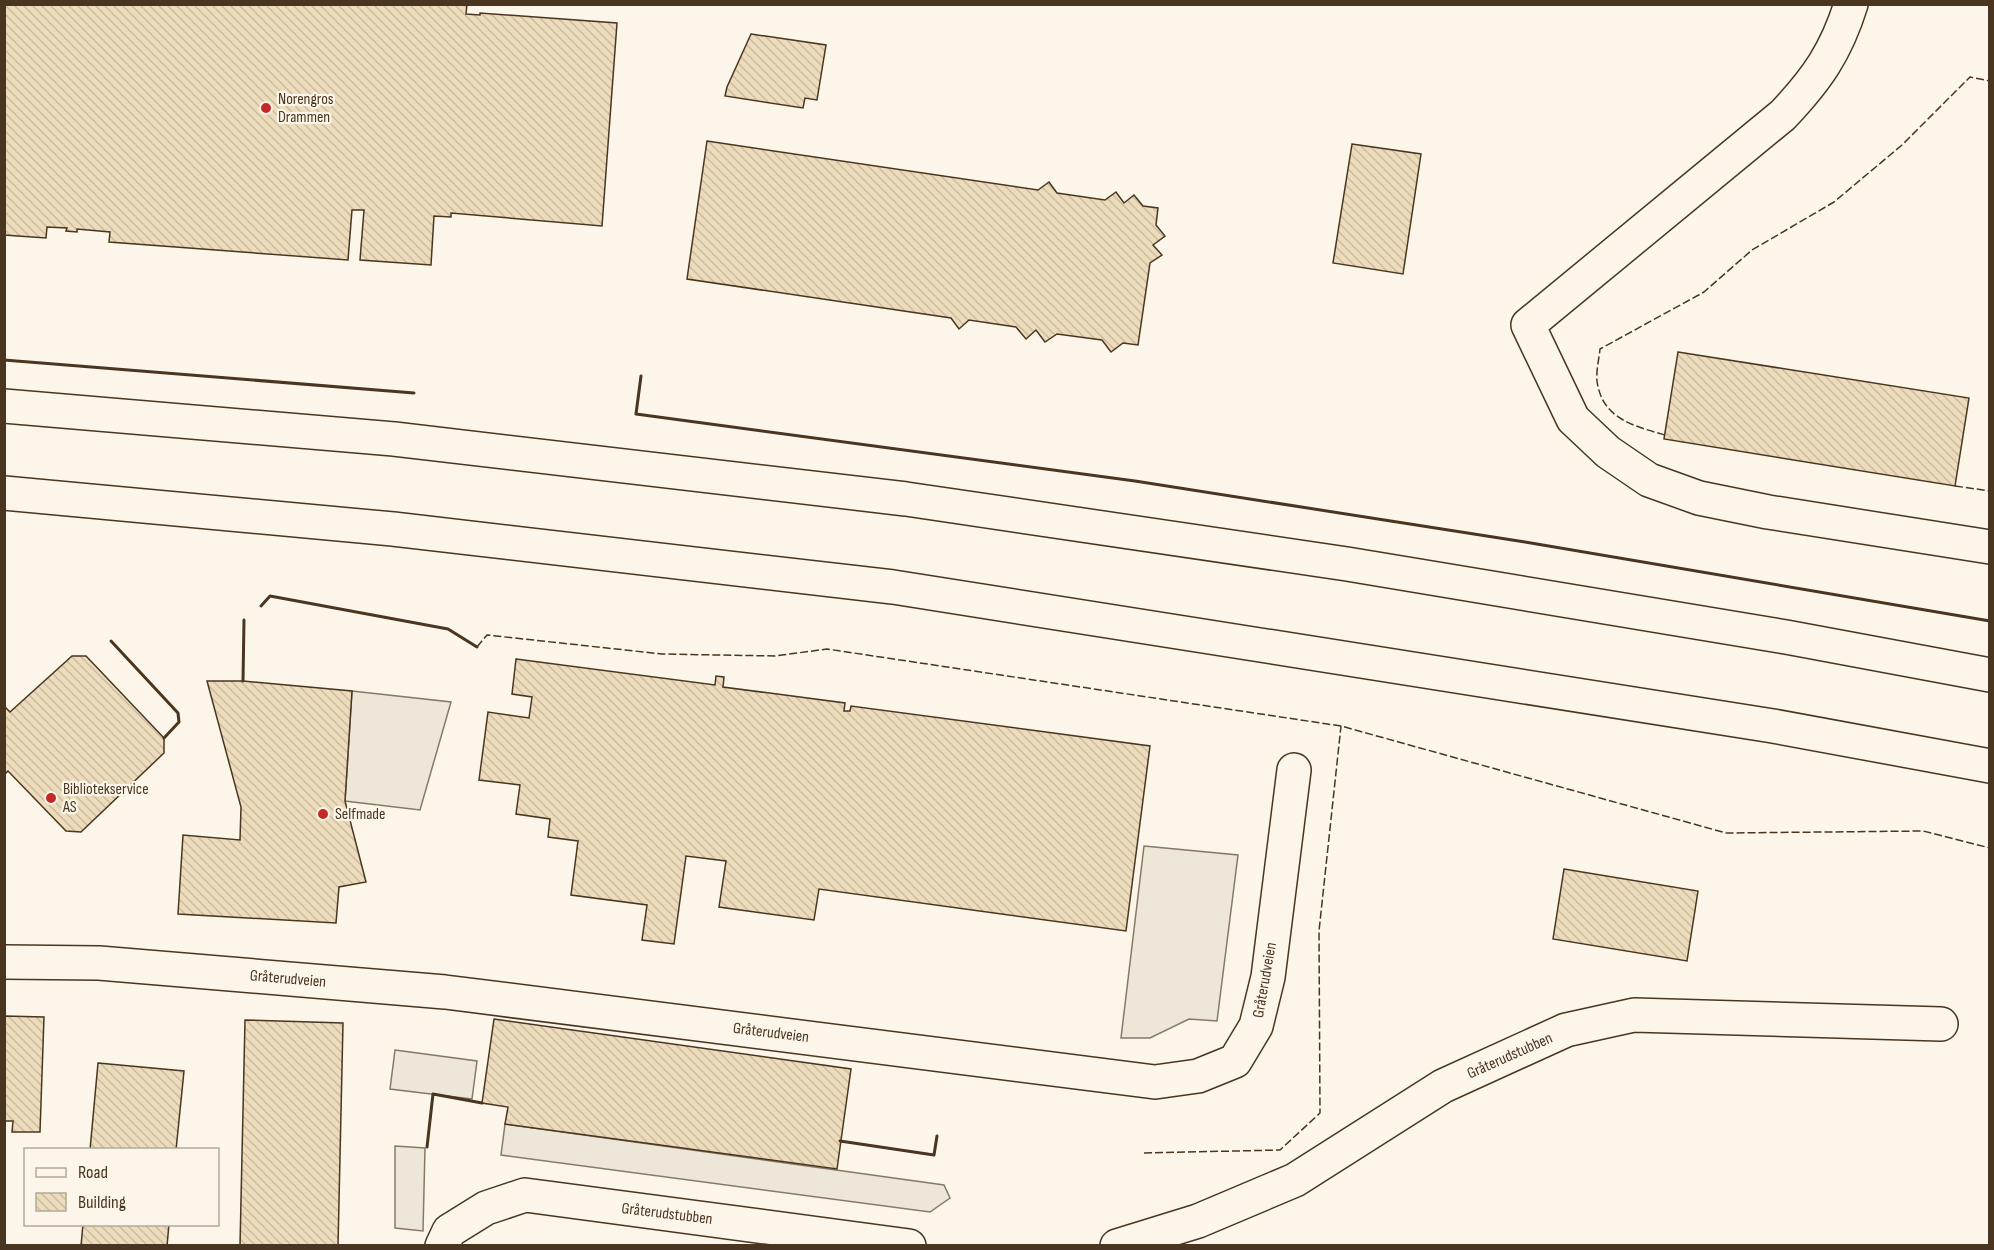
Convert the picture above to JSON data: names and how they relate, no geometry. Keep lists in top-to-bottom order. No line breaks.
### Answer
{"streets":{"main road":["Gråterudveien","Gråterudstubben"]},"places":["Norengros Drammen","Bibliotekservice AS","Selfmade"],"legend":["Road","Building"]}
